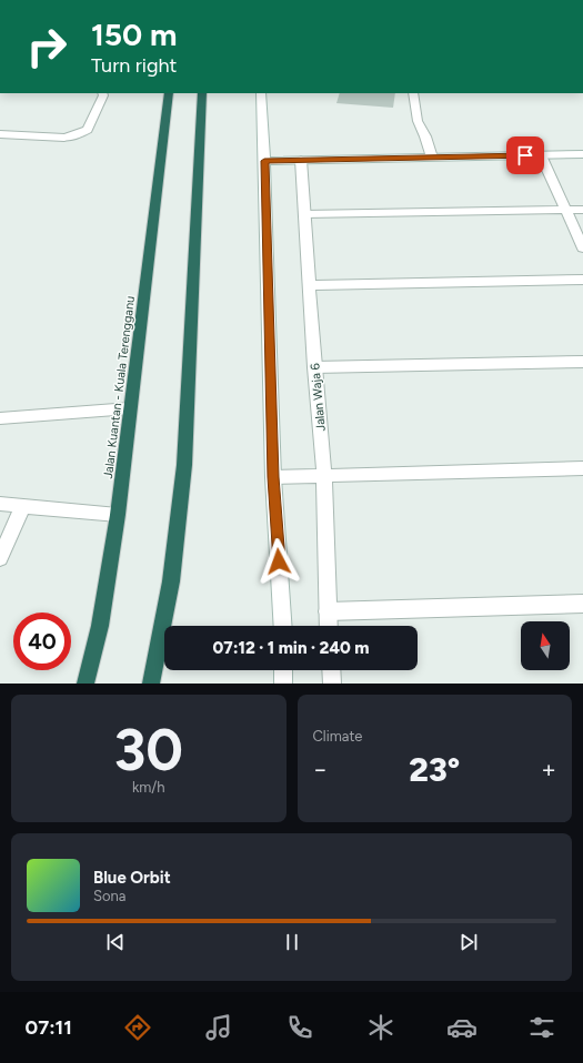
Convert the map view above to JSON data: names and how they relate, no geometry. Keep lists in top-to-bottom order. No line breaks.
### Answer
{"streets":{"highway":["Jalan Kuantan - Kuala Terengganu"],"street":["Jalan Waja 6"]},"north":"top","page":{"turn":["150 m","Turn right"],"limit":"40","trip":"07:12 · 1 min · 240 m","tile":[["30","km/h"],"Climate"],"heat":["−","23°","+"],"song":["Blue Orbit","Sona"],"tabs":"07:11"}}
